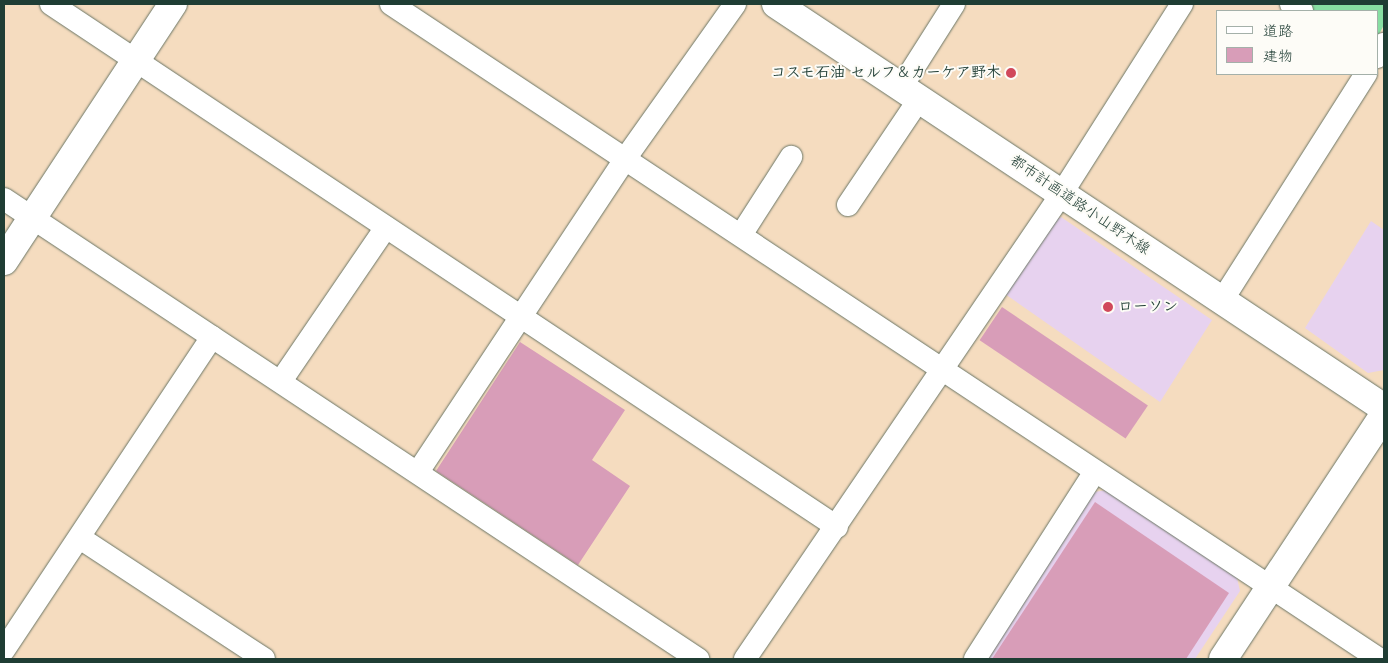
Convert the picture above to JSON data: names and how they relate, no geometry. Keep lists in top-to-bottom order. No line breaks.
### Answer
{"streets":{"street":["都市計画道路小山野木線"]},"places":["コスモ石油 セルフ＆カーケア野木","ローソン"],"legend":["道路","建物"]}
